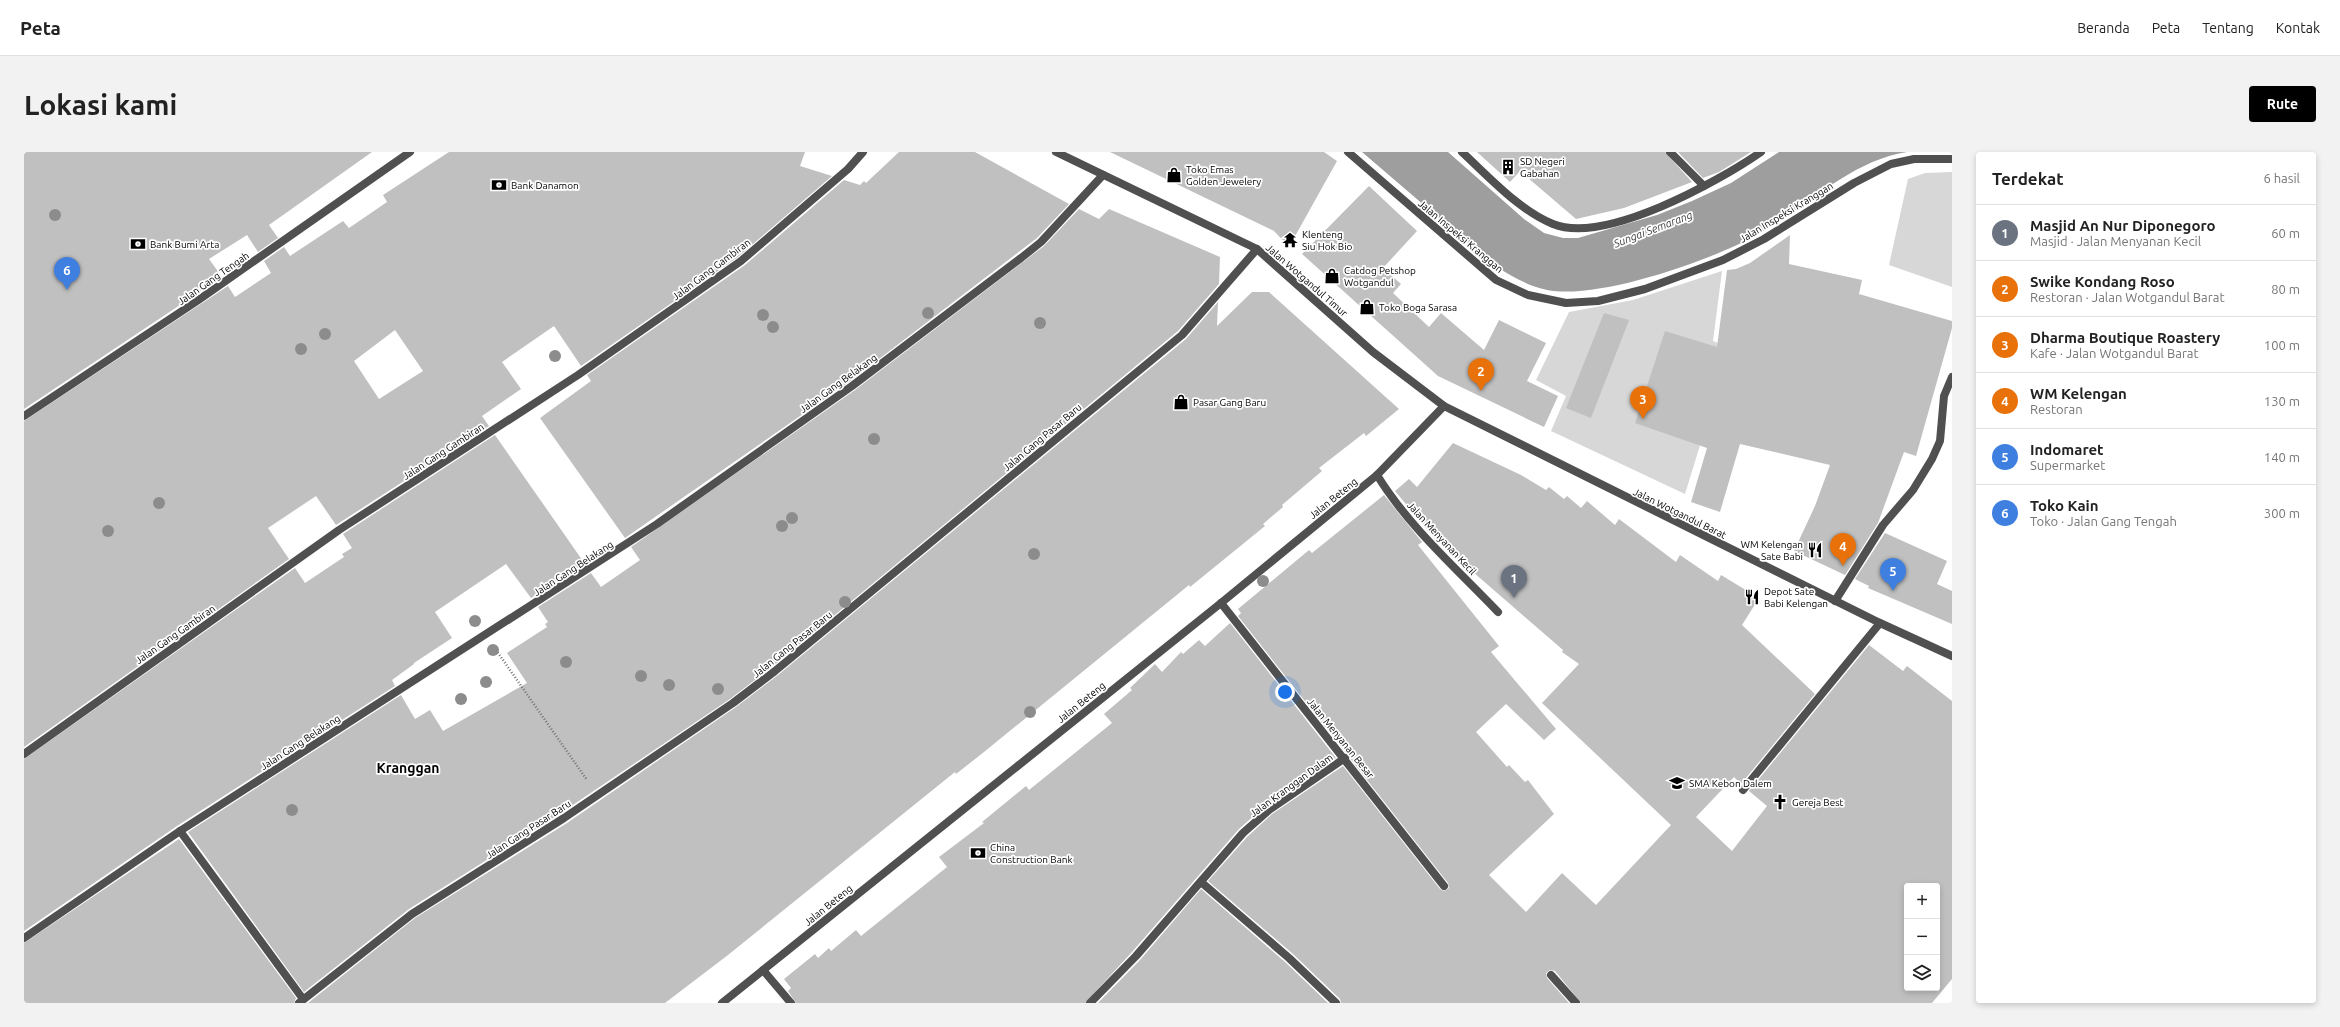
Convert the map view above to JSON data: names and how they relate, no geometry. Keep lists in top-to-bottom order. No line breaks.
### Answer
{"streets":{"street":["Jalan Inspeksi Kranggan","Jalan Gang Gambiran","Jalan Gang Tengah","Jalan Wotgandul Timur","Jalan Gang Belakang","Jalan Gang Pasar Baru","Jalan Beteng","Jalan Wotgandul Barat","Jalan Menyanan Kecil","Jalan Menyanan Besar","Jalan Kranggan Dalam"]},"crossings":[["Jalan Wotgandul Timur","Jalan Gang Belakang"],["Jalan Wotgandul Timur","Jalan Gang Pasar Baru"],["Jalan Wotgandul Timur","Jalan Beteng"],["Jalan Wotgandul Timur","Jalan Wotgandul Barat"],["Jalan Beteng","Jalan Wotgandul Barat"],["Jalan Beteng","Jalan Menyanan Kecil"],["Jalan Beteng","Jalan Menyanan Besar"],["Jalan Menyanan Besar","Jalan Kranggan Dalam"]],"districts":["Kranggan"],"water":["Sungai Semarang"],"places":{"building":["SD Negeri Gabahan"],"shop":["Toko Emas Golden Jewelery","Catdog Petshop Wotgandul","Toko Boga Sarasa","Pasar Gang Baru"],"bank":["Bank Danamon","Bank Bumi Arta","China Construction Bank"],"temple":["Klenteng Siu Hok Bio"],"restaurant":["WM Kelengan Sate Babi","Depot Sate Babi Kelengan"],"school or university":["SMA Kebon Dalem"],"church":["Gereja Best"]},"page":{"header":"Peta","nav":["Beranda","Peta","Tentang","Kontak"],"buttons":"Rute","title":"Lokasi kami","heading":["Terdekat","6 hasil"],"list":[{"mark":"1","name":"Masjid An Nur Diponegoro","note":"Masjid · Jalan Menyanan Kecil","value":"60 m"},{"mark":"2","name":"Swike Kondang Roso","note":"Restoran · Jalan Wotgandul Barat","value":"80 m"},{"mark":"3","name":"Dharma Boutique Roastery","note":"Kafe · Jalan Wotgandul Barat","value":"100 m"},{"mark":"4","name":"WM Kelengan","note":"Restoran","value":"130 m"},{"mark":"5","name":"Indomaret","note":"Supermarket","value":"140 m"},{"mark":"6","name":"Toko Kain","note":"Toko · Jalan Gang Tengah","value":"300 m"}],"pins":["6","2","3","4","5","1"],"map_buttons":["+","−"]}}
